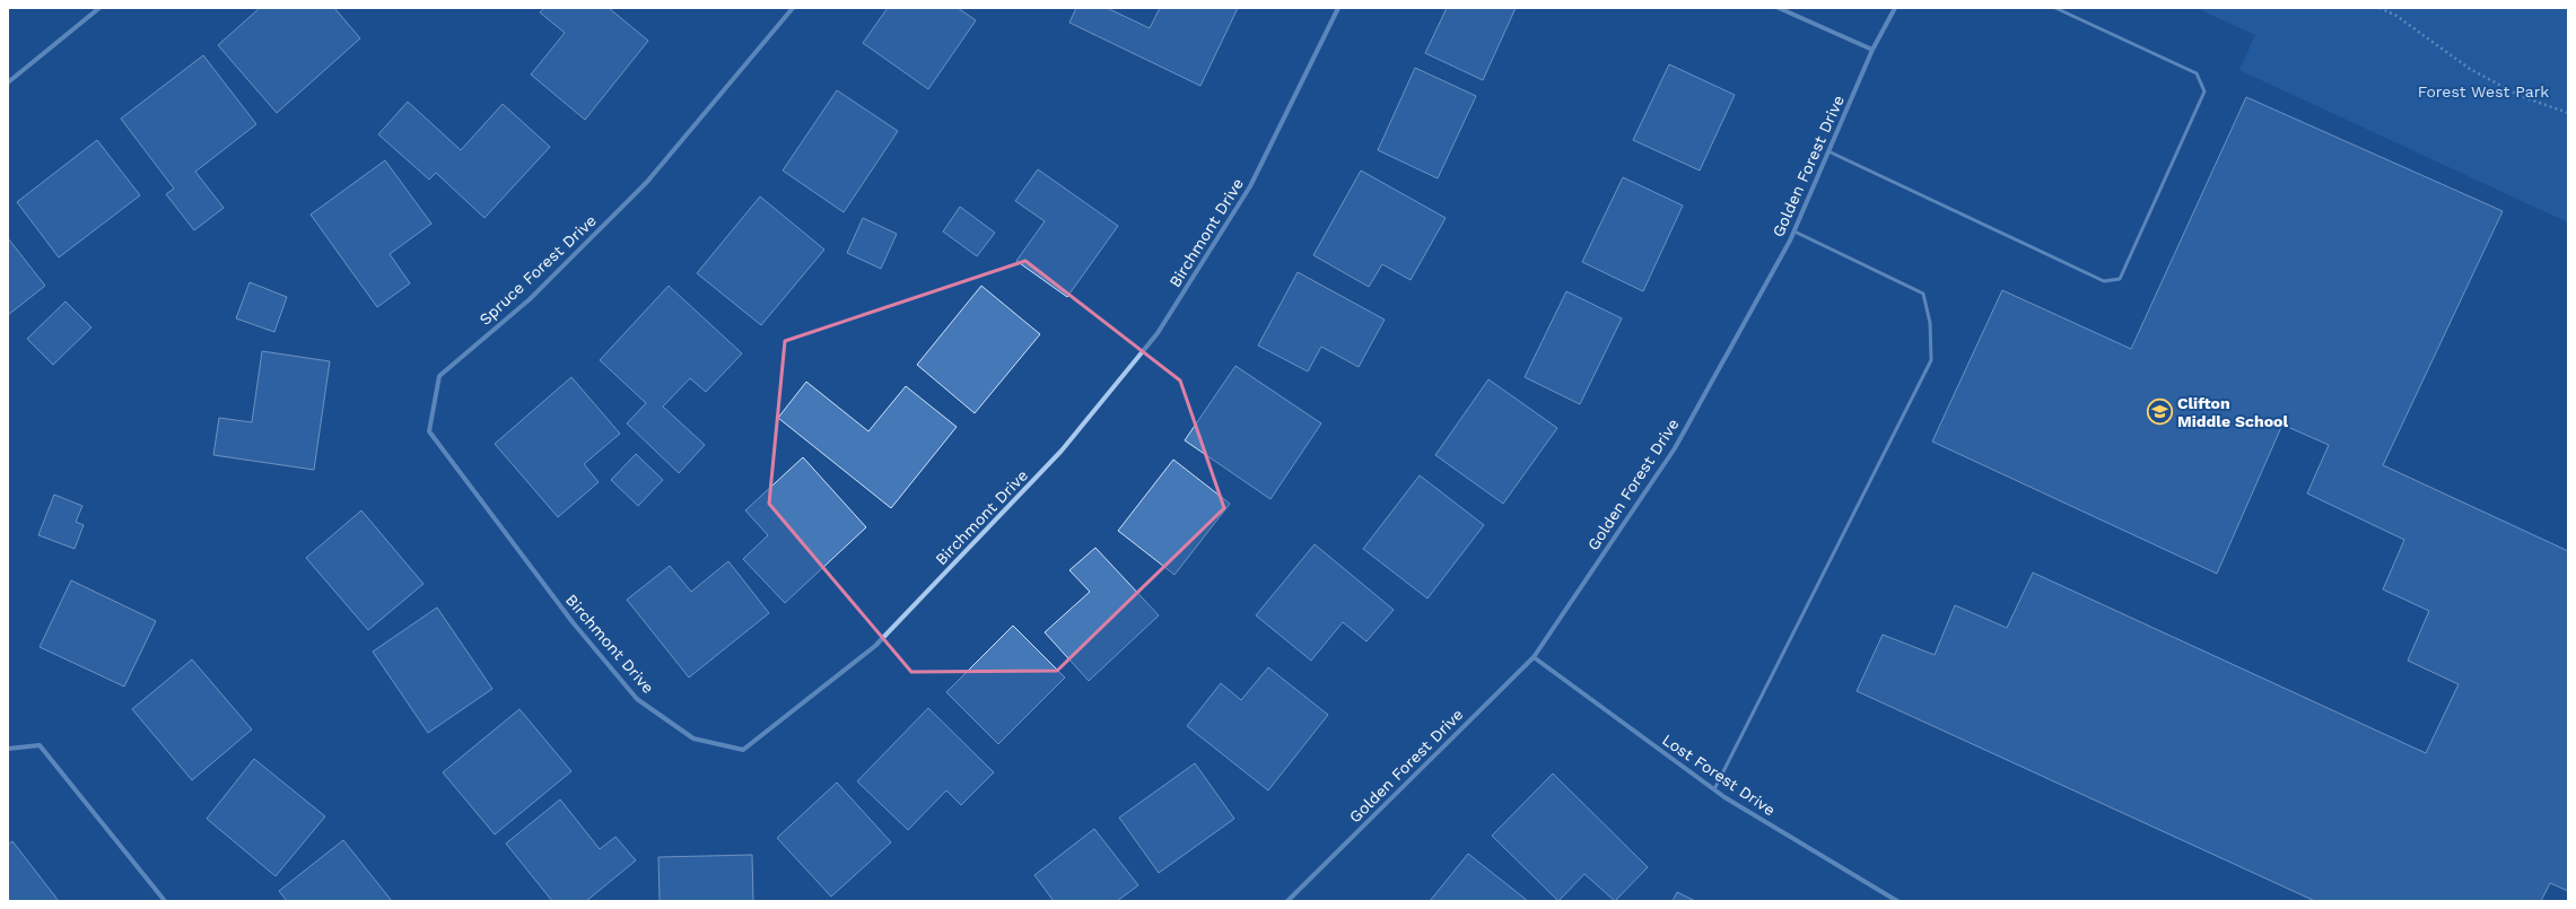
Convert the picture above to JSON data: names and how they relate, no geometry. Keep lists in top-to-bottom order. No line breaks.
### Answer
{"streets":{"street":["Golden Forest Drive","Birchmont Drive","Spruce Forest Drive","Lost Forest Drive"]},"crossings":[["Golden Forest Drive","Lost Forest Drive"],["Birchmont Drive","Spruce Forest Drive"]],"parks":["Forest West Park"],"places":{"school or university":["Clifton Middle School"]}}
